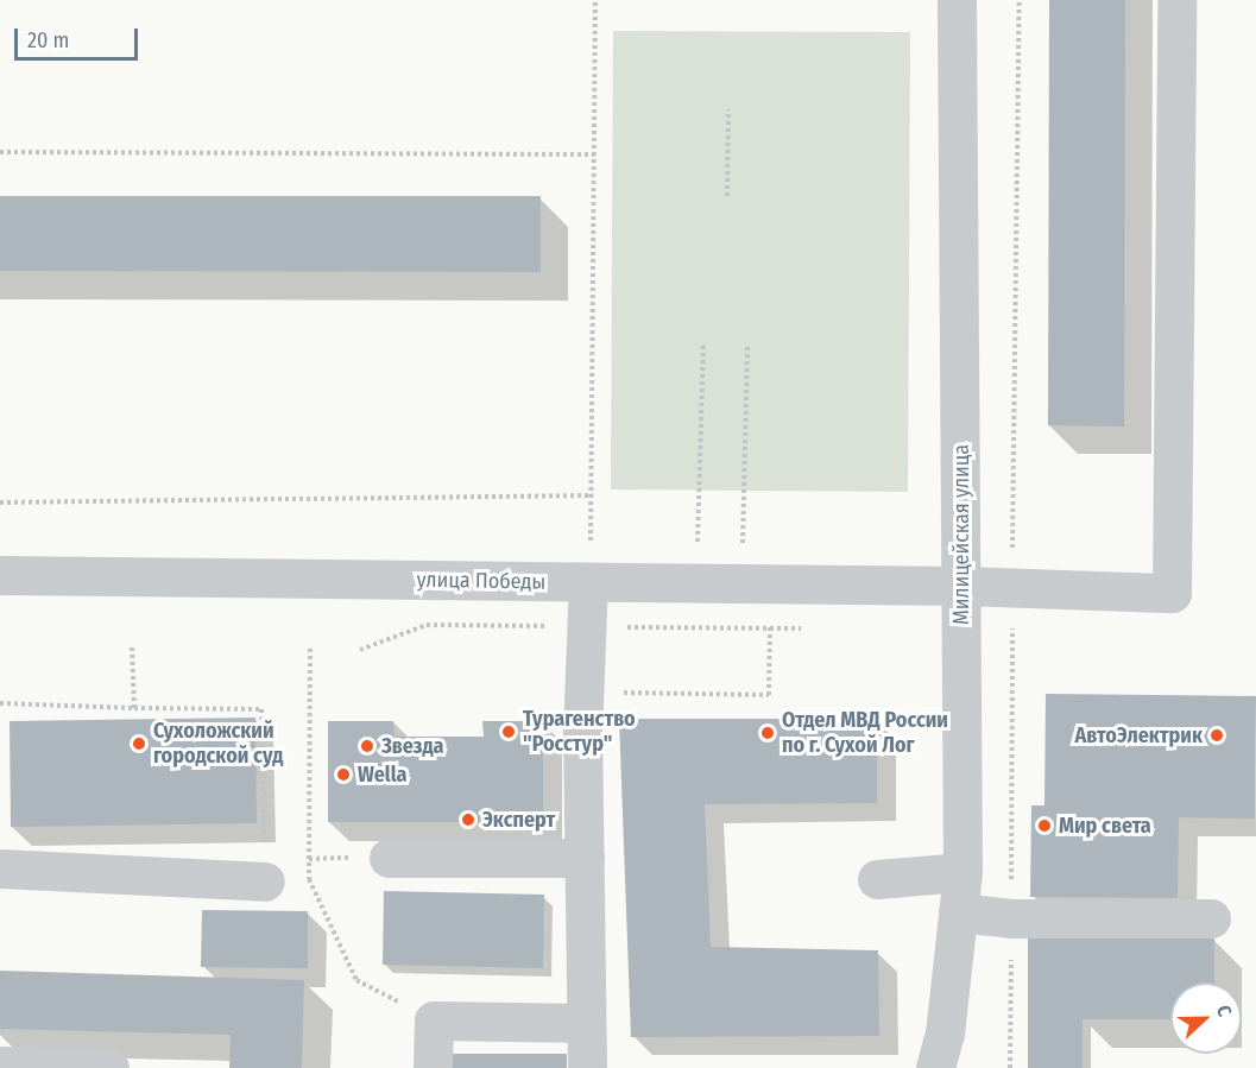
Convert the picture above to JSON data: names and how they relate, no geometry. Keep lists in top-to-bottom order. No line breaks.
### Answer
{"streets":{"street":["Милицейская улица","улица Победы"]},"crossings":[["Милицейская улица","улица Победы"]],"places":["Турагенство \"Росстур\"","Отдел МВД России по г. Сухой Лог","АвтоЭлектрик","Сухоложский городской суд","Звезда","Wella","Эксперт","Мир света"],"scale_bar":"20 m","north":"right"}
